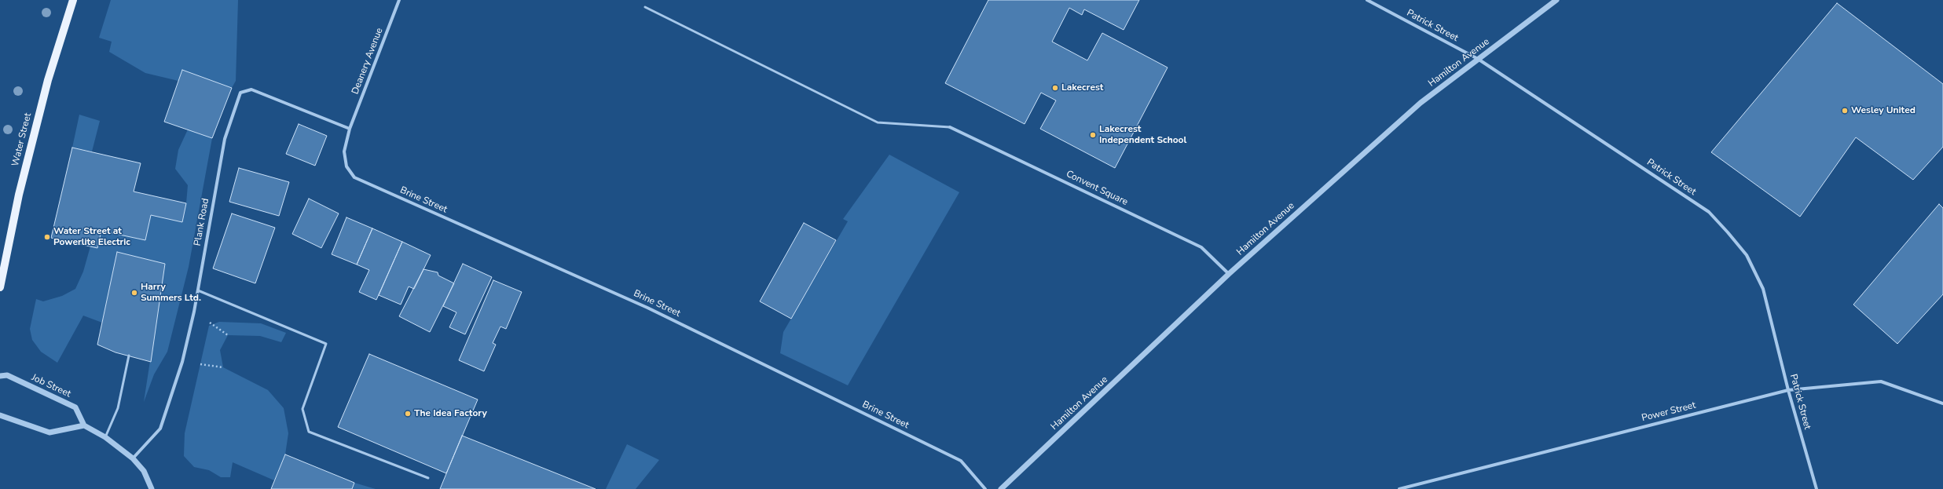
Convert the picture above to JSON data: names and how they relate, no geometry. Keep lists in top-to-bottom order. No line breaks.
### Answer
{"streets":{"main road":["Water Street"],"street":["Patrick Street","Deanery Avenue","Hamilton Avenue","Convent Square","Brine Street","Plank Road","Job Street","Power Street"]},"crossings":[["Patrick Street","Hamilton Avenue"],["Patrick Street","Power Street"],["Deanery Avenue","Brine Street"],["Deanery Avenue","Plank Road"],["Hamilton Avenue","Convent Square"],["Brine Street","Plank Road"]],"places":["Lakecrest","Wesley United","Lakecrest Independent School","Water Street at Powerlite Electric","Harry Summers Ltd.","The Idea Factory"]}
